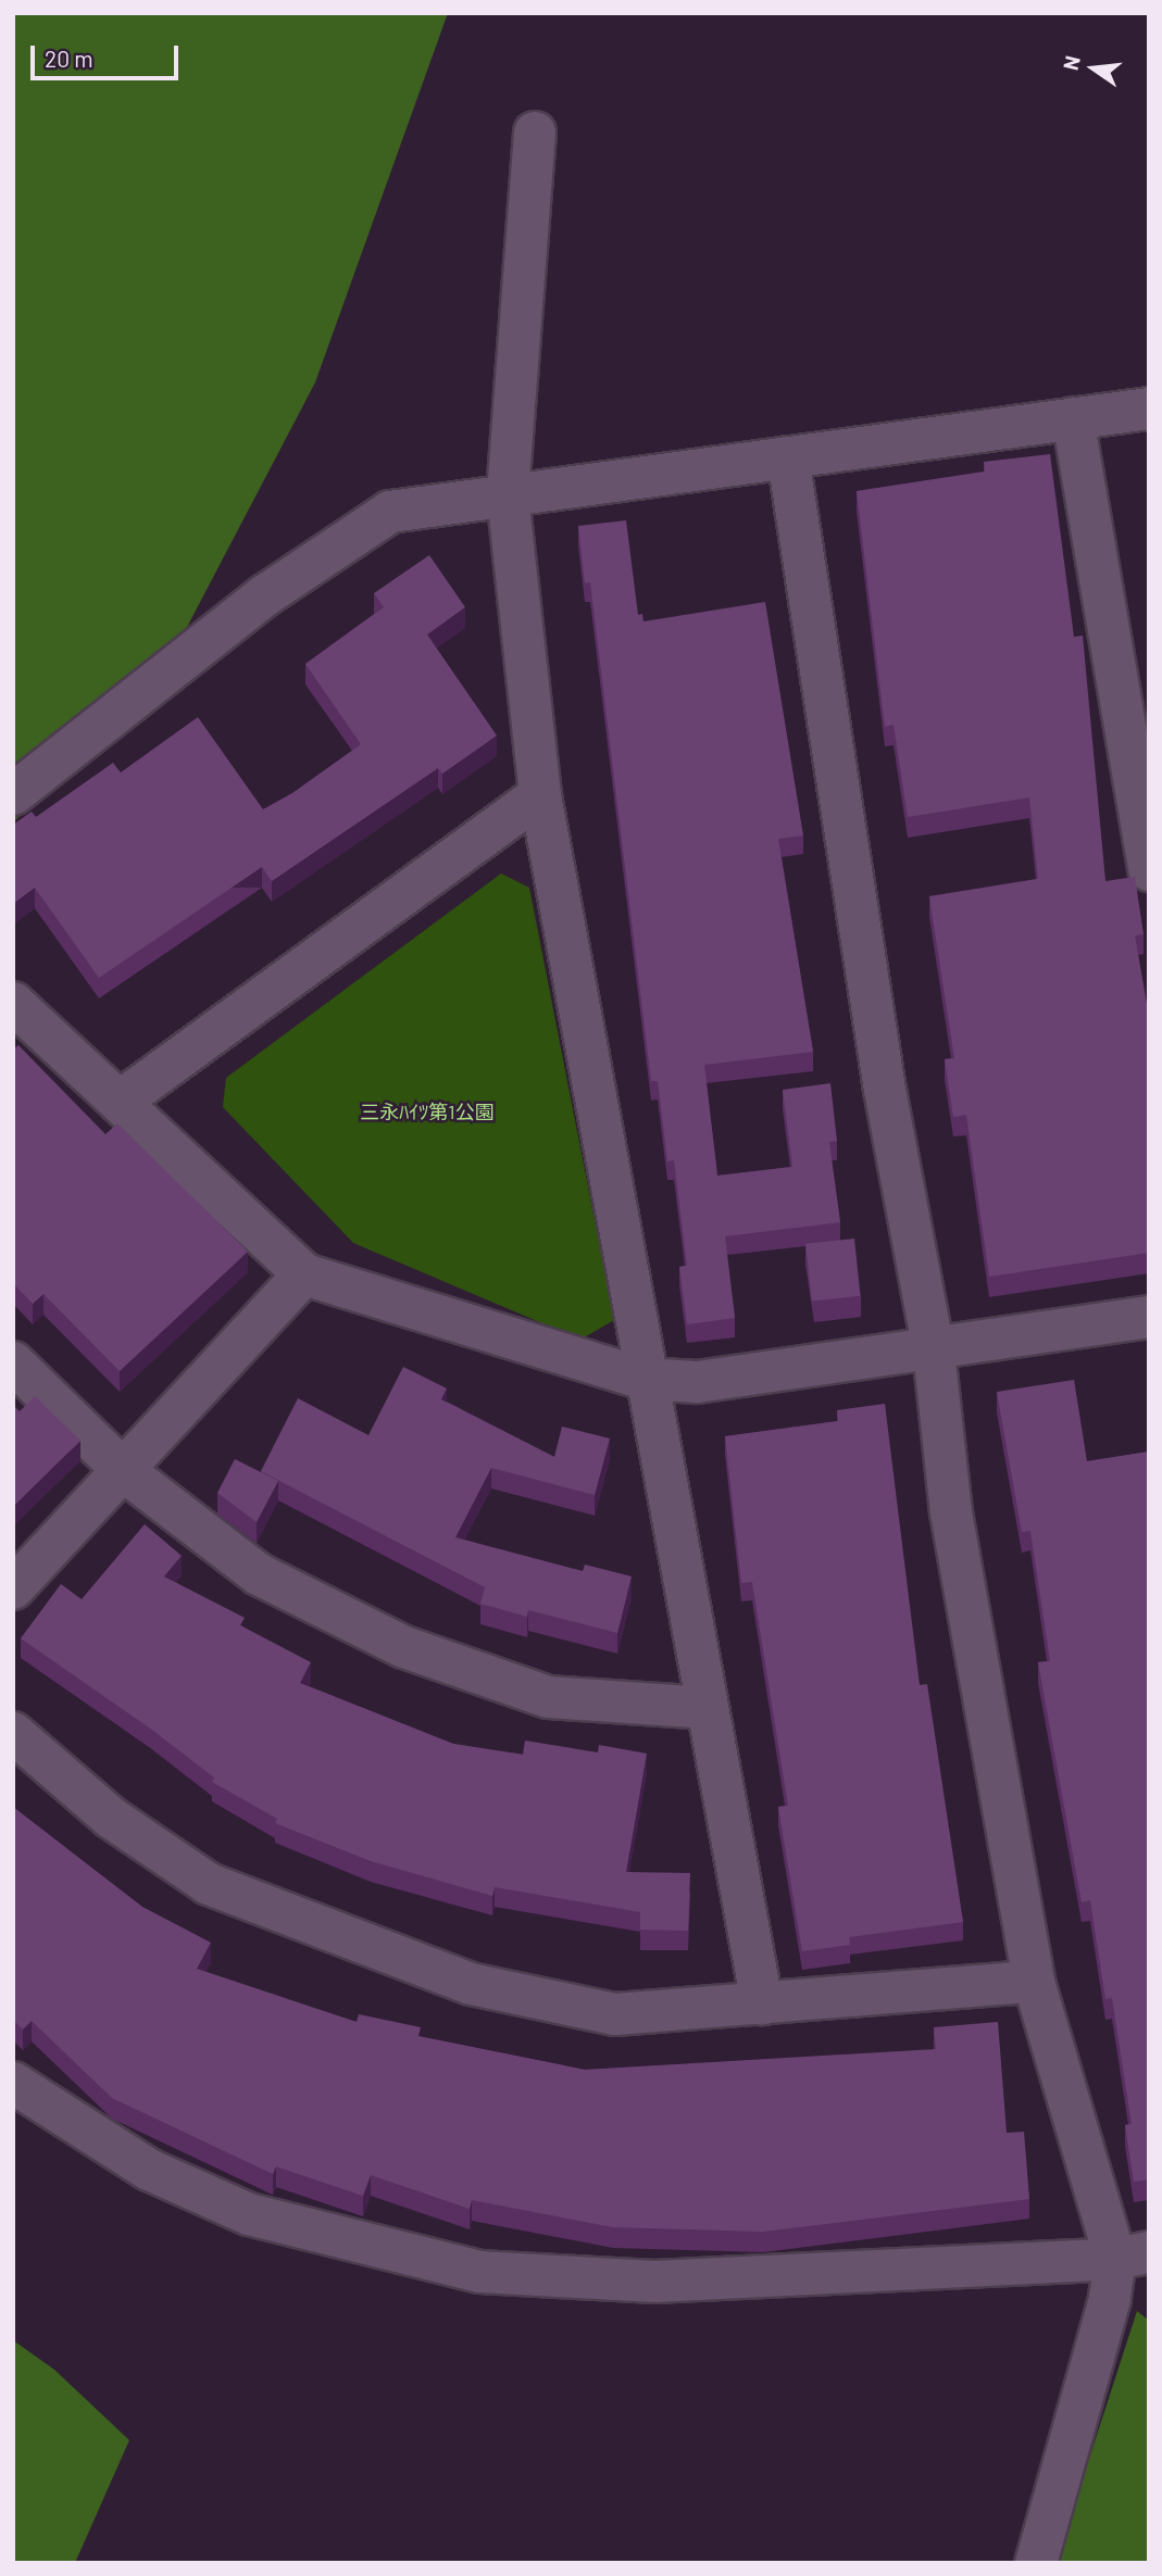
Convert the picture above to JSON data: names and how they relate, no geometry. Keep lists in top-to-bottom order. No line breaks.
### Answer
{"parks":["三永ﾊｲﾂ第1公園"],"scale_bar":"20 m","north":"left"}
